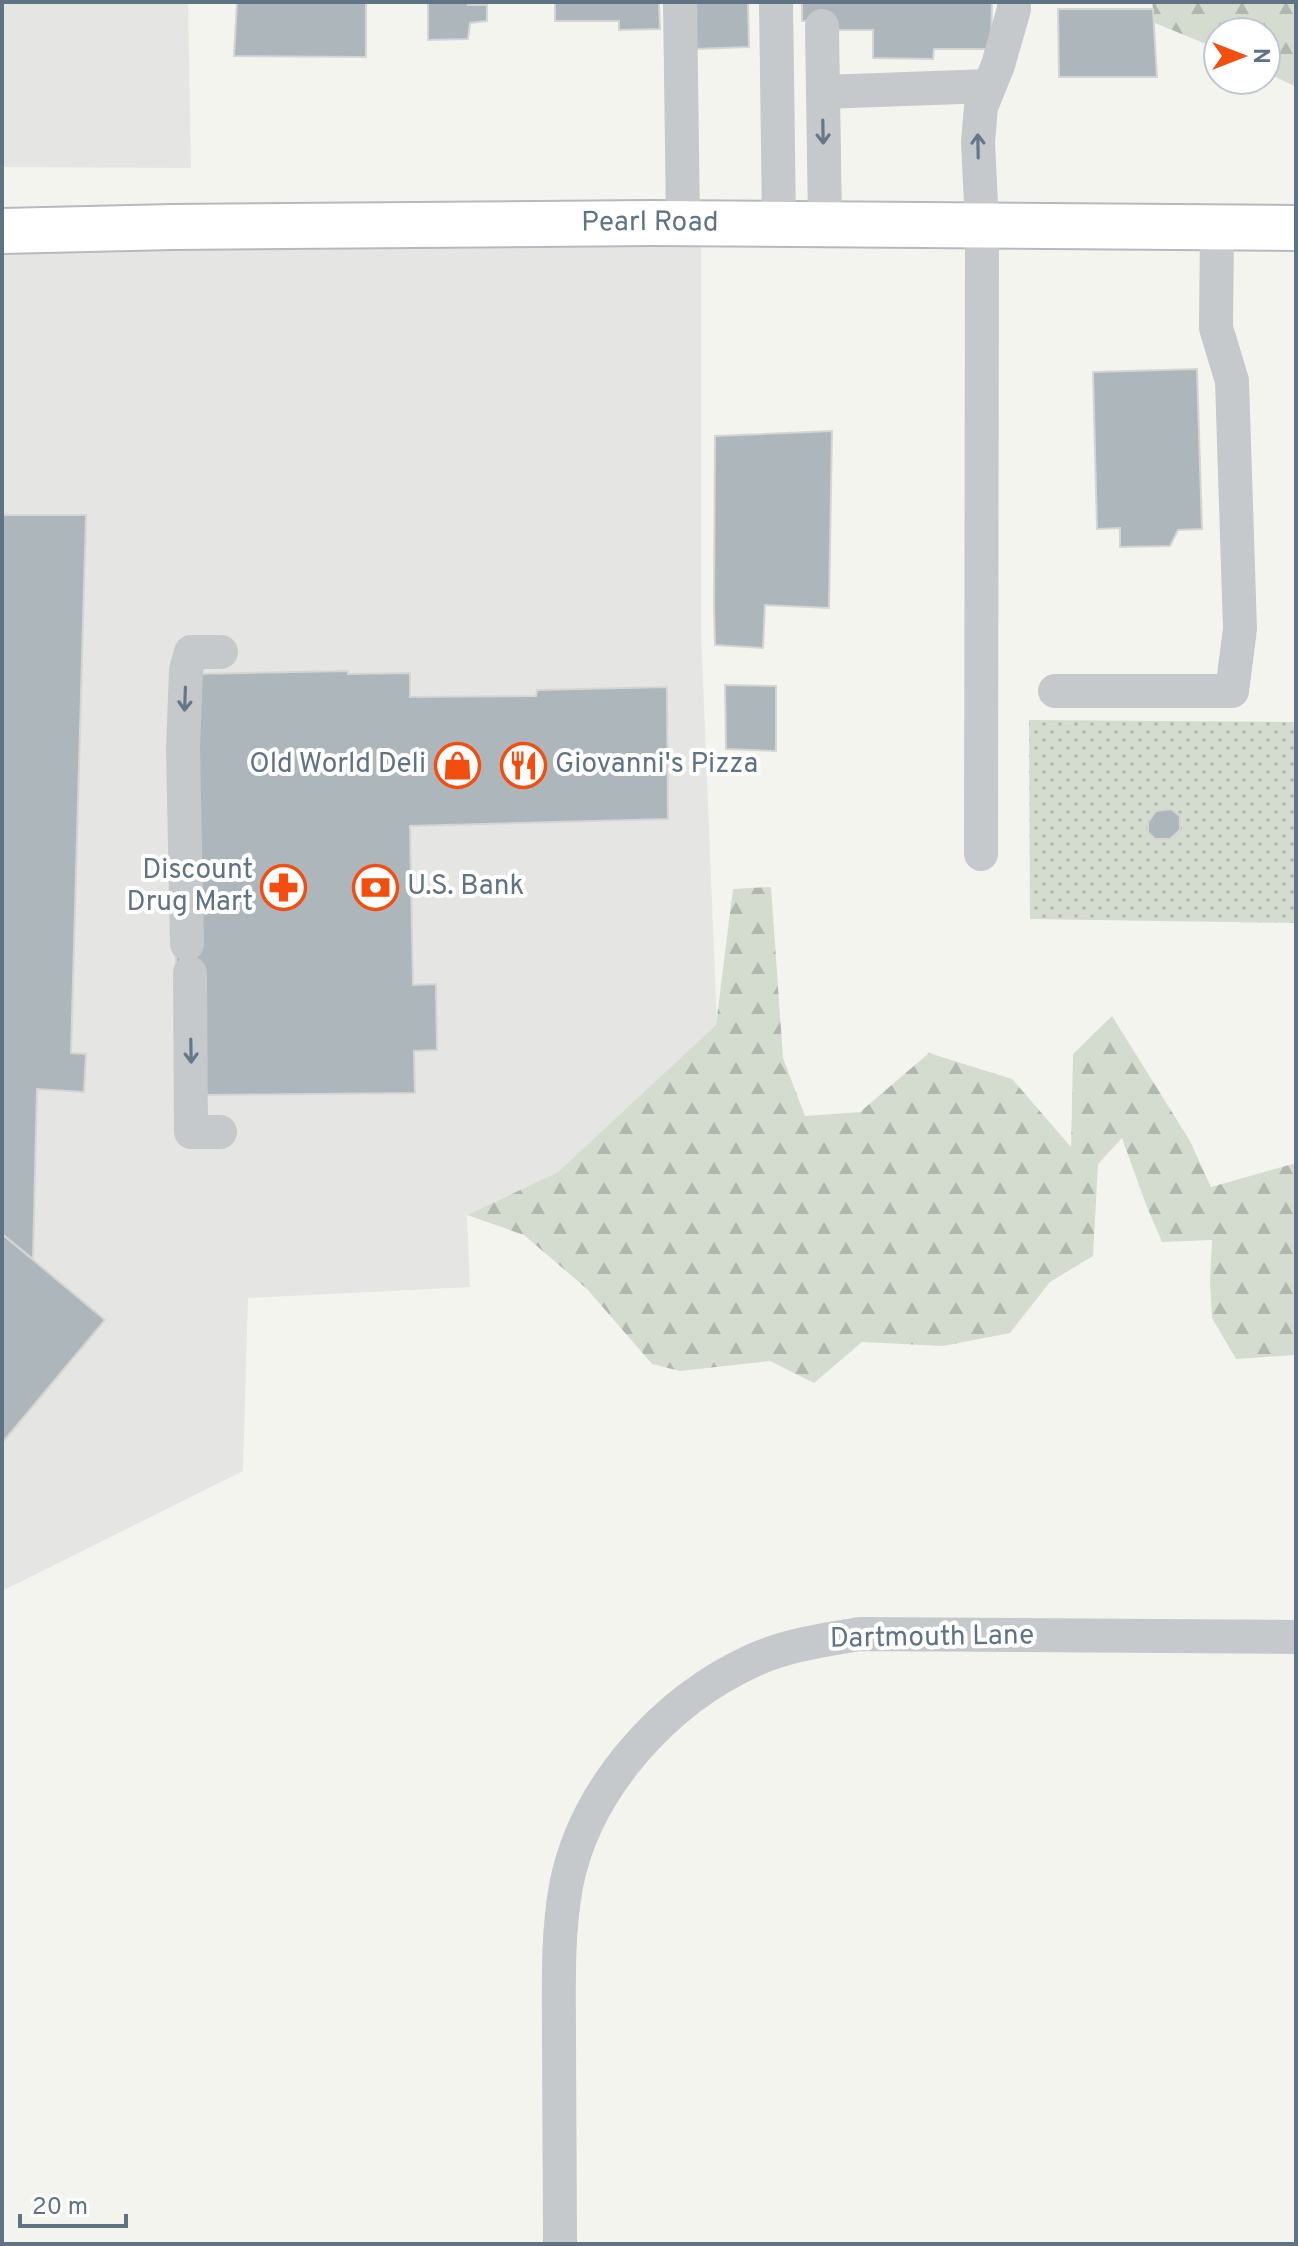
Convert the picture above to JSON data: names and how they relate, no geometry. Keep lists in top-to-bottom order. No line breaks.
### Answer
{"streets":{"main road":["Pearl Road"],"street":["Dartmouth Lane"]},"places":{"shop":["Old World Deli"],"restaurant":["Giovanni's Pizza"],"pharmacy":["Discount Drug Mart"],"bank":["U.S. Bank"]},"scale_bar":"20 m","north":"right"}
